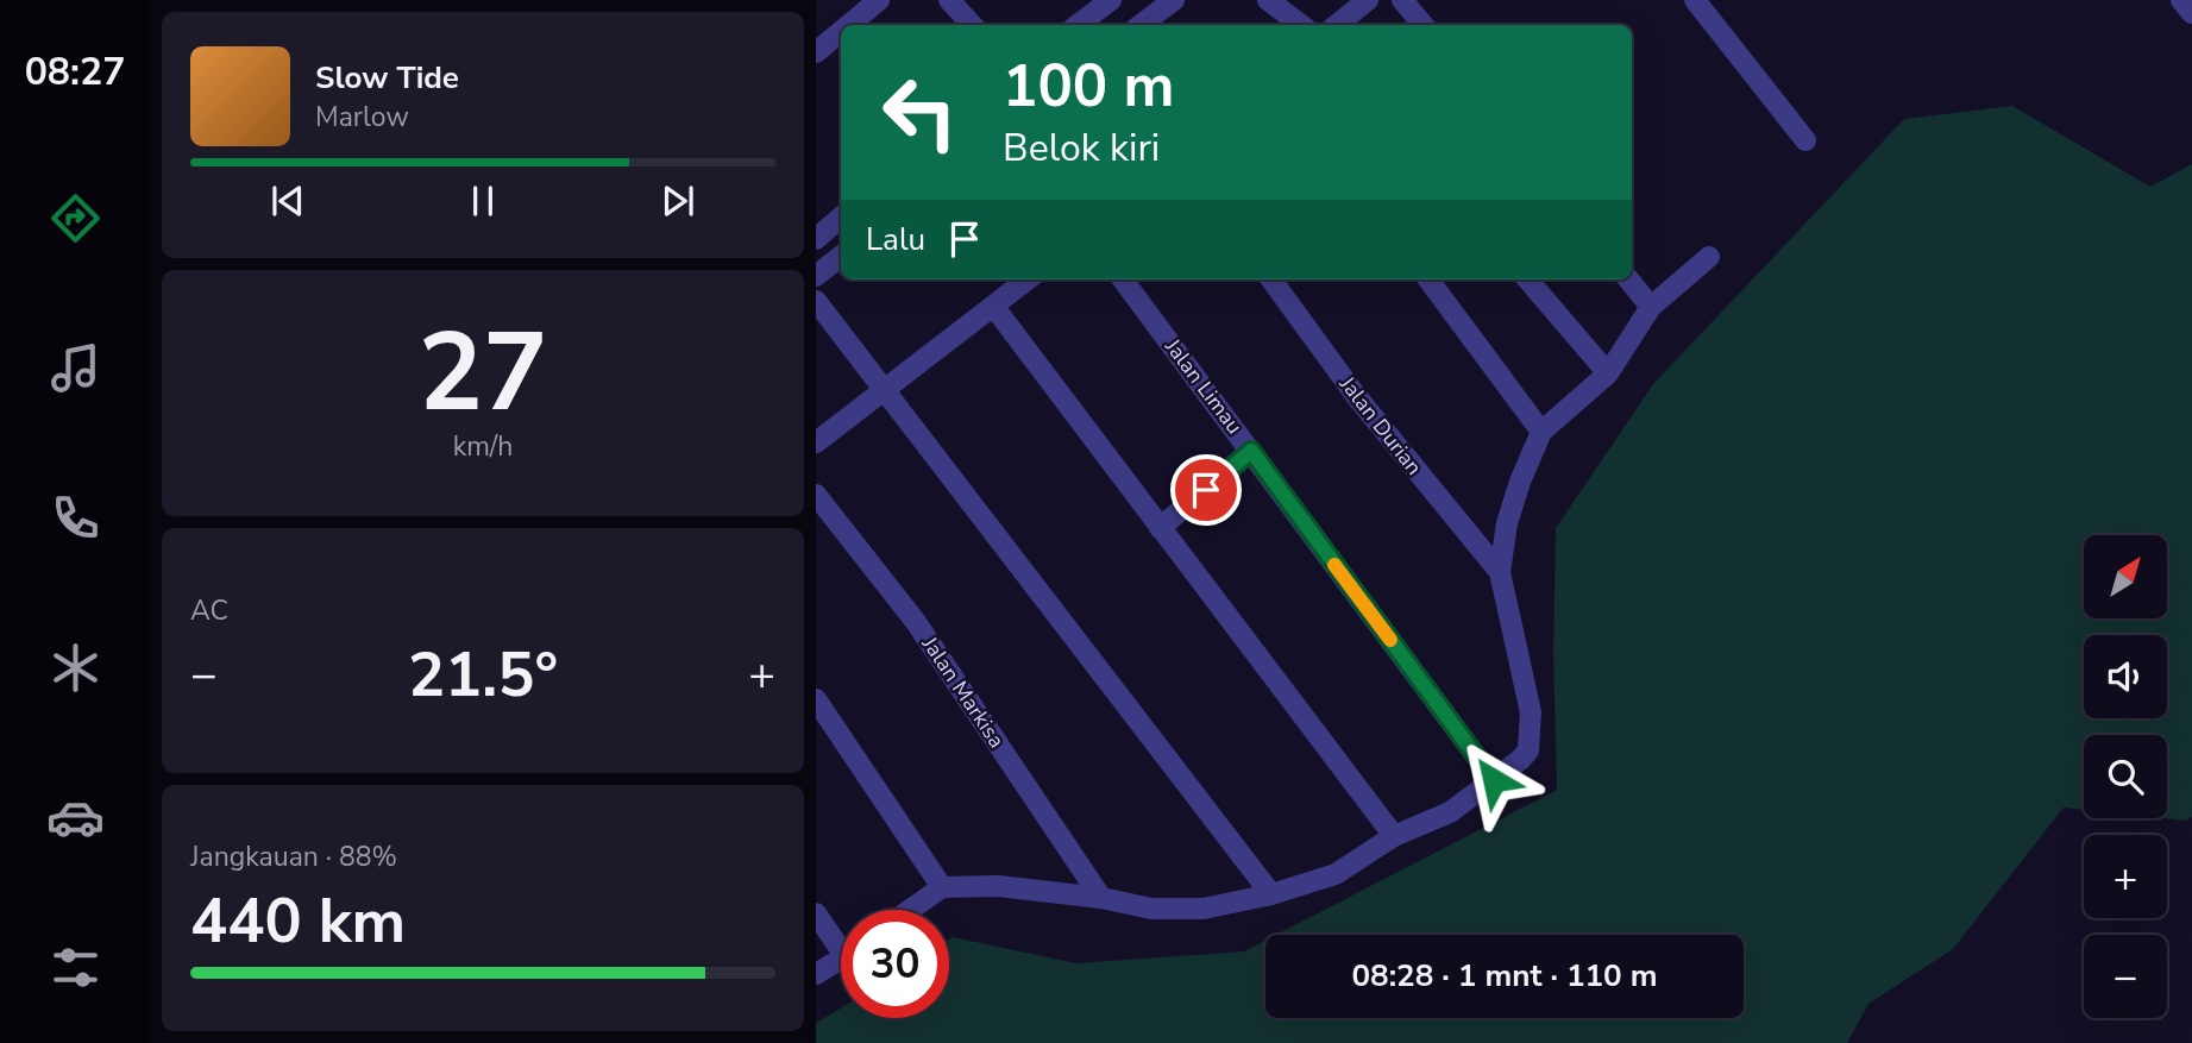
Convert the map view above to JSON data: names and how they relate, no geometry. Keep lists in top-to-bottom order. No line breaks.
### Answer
{"streets":{"street":["Jalan Limau","Jalan Durian","Jalan Markisa"]},"north":"top right","page":{"tabs":"08:27","turn":["100 m","Belok kiri"],"song":["Slow Tide","Marlow"],"then":"Lalu","tile":[["27","km/h"],"AC",["Jangkauan · 88%","440 km"]],"map_buttons":["+","−"],"heat":["−","21.5°","+"],"limit":"30","trip":"08:28 · 1 mnt · 110 m"}}
